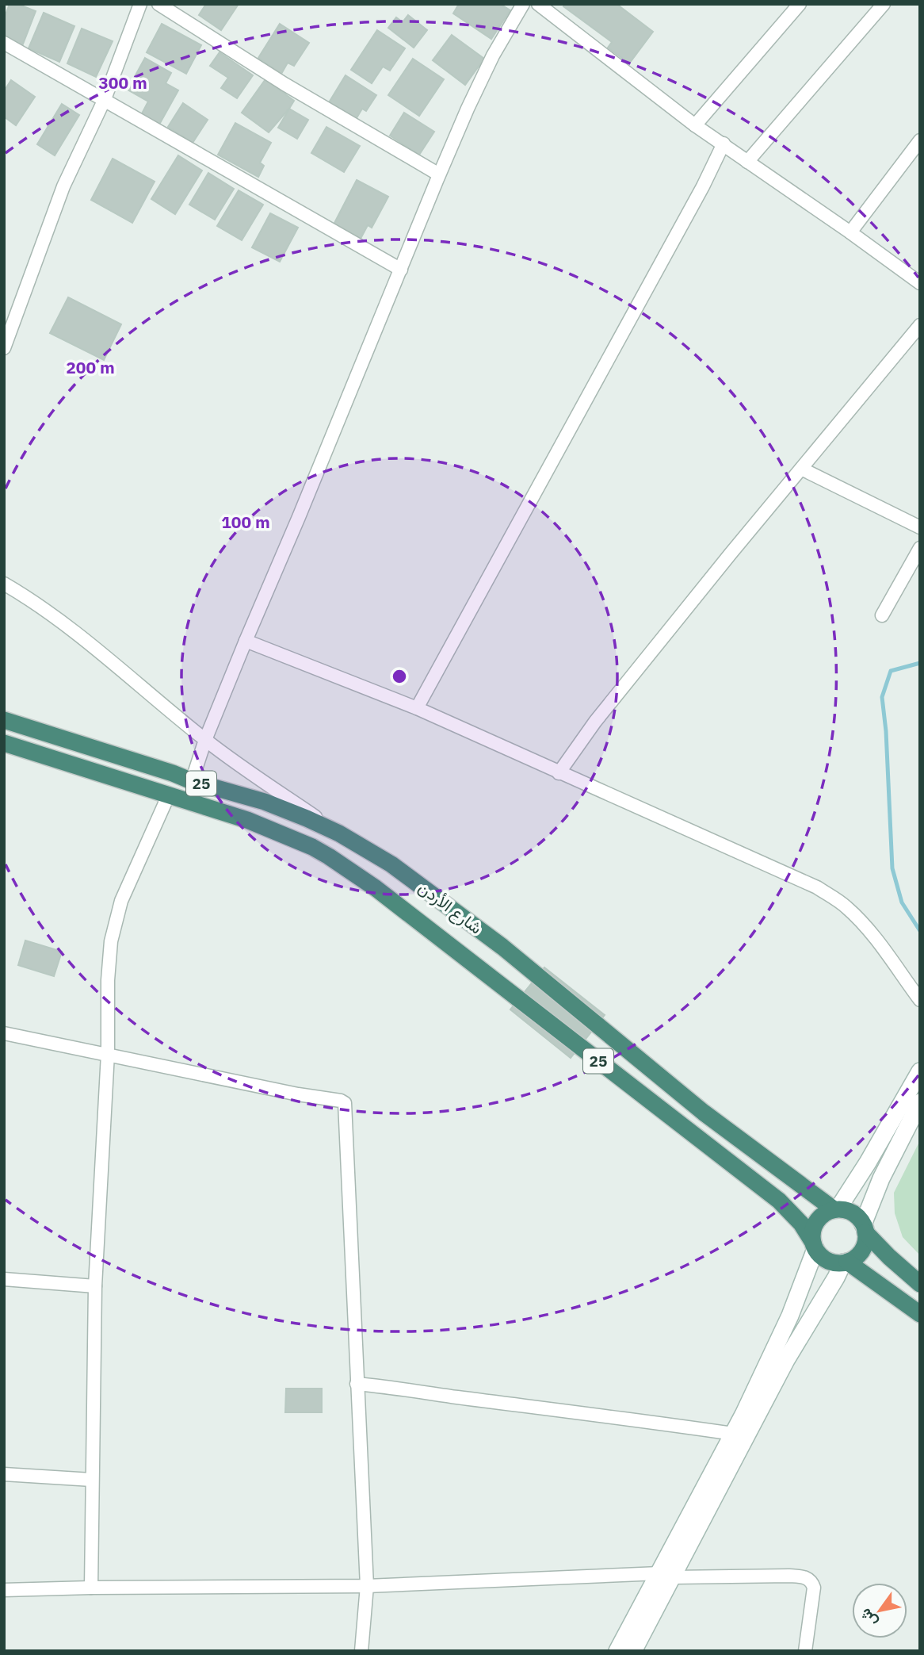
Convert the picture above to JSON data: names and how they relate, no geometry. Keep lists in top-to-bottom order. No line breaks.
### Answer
{"streets":{"highway":["25","شارع الأردن"]},"crossings":[["25","شارع الأردن"]],"north":"bottom left","rings":["300 m","200 m","100 m"]}
